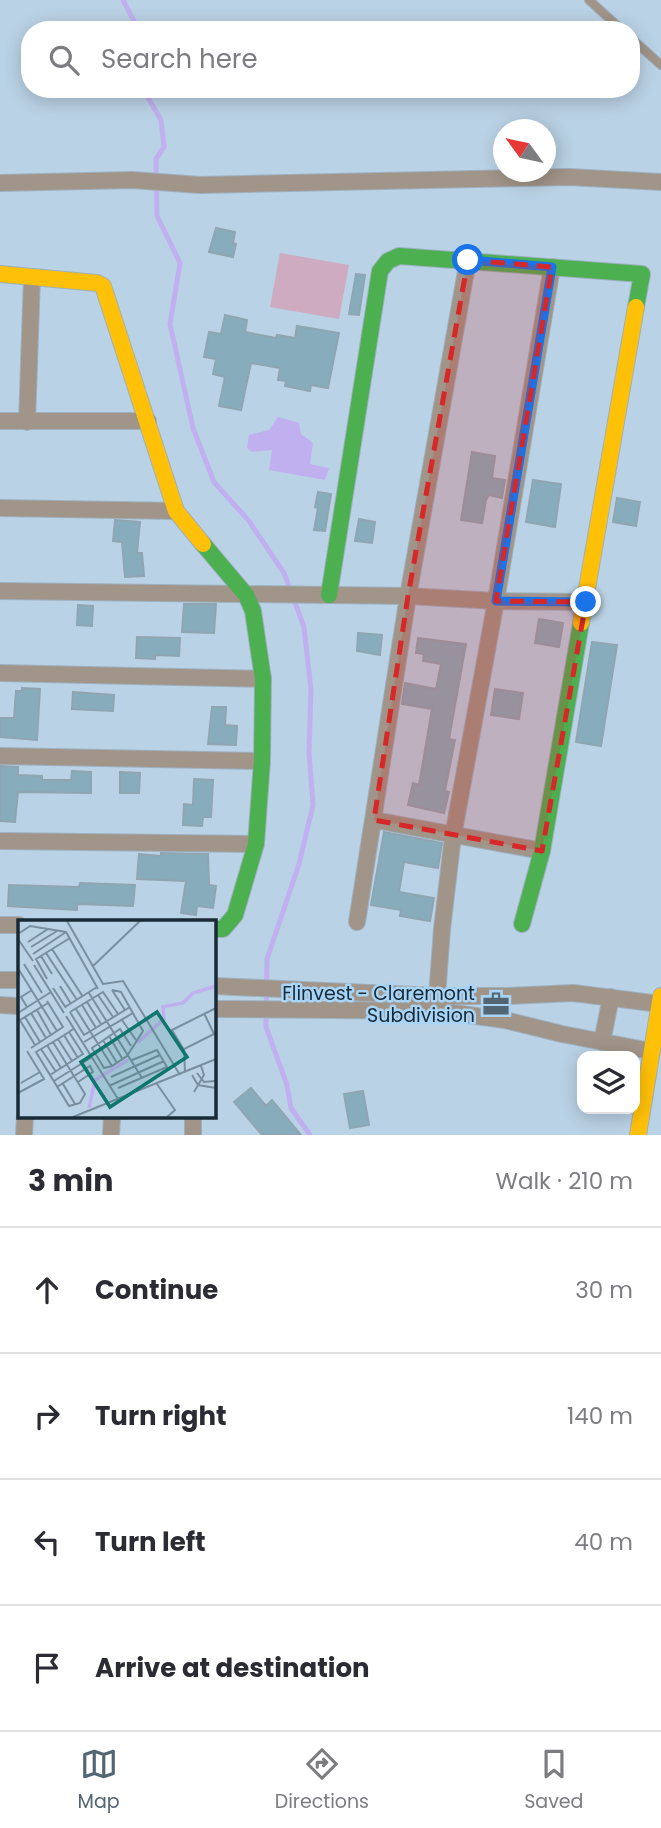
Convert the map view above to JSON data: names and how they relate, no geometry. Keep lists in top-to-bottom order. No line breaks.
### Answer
{"places":{"office":["Flinvest - Claremont Subdivision"]},"north":"top left","page":{"search":"Search here","heading":["3 min","Walk · 210 m"],"list":[["Continue","30 m"],["Turn right","140 m"],["Turn left","40 m"],"Arrive at destination"],"nav":["Map","Directions","Saved"]}}
